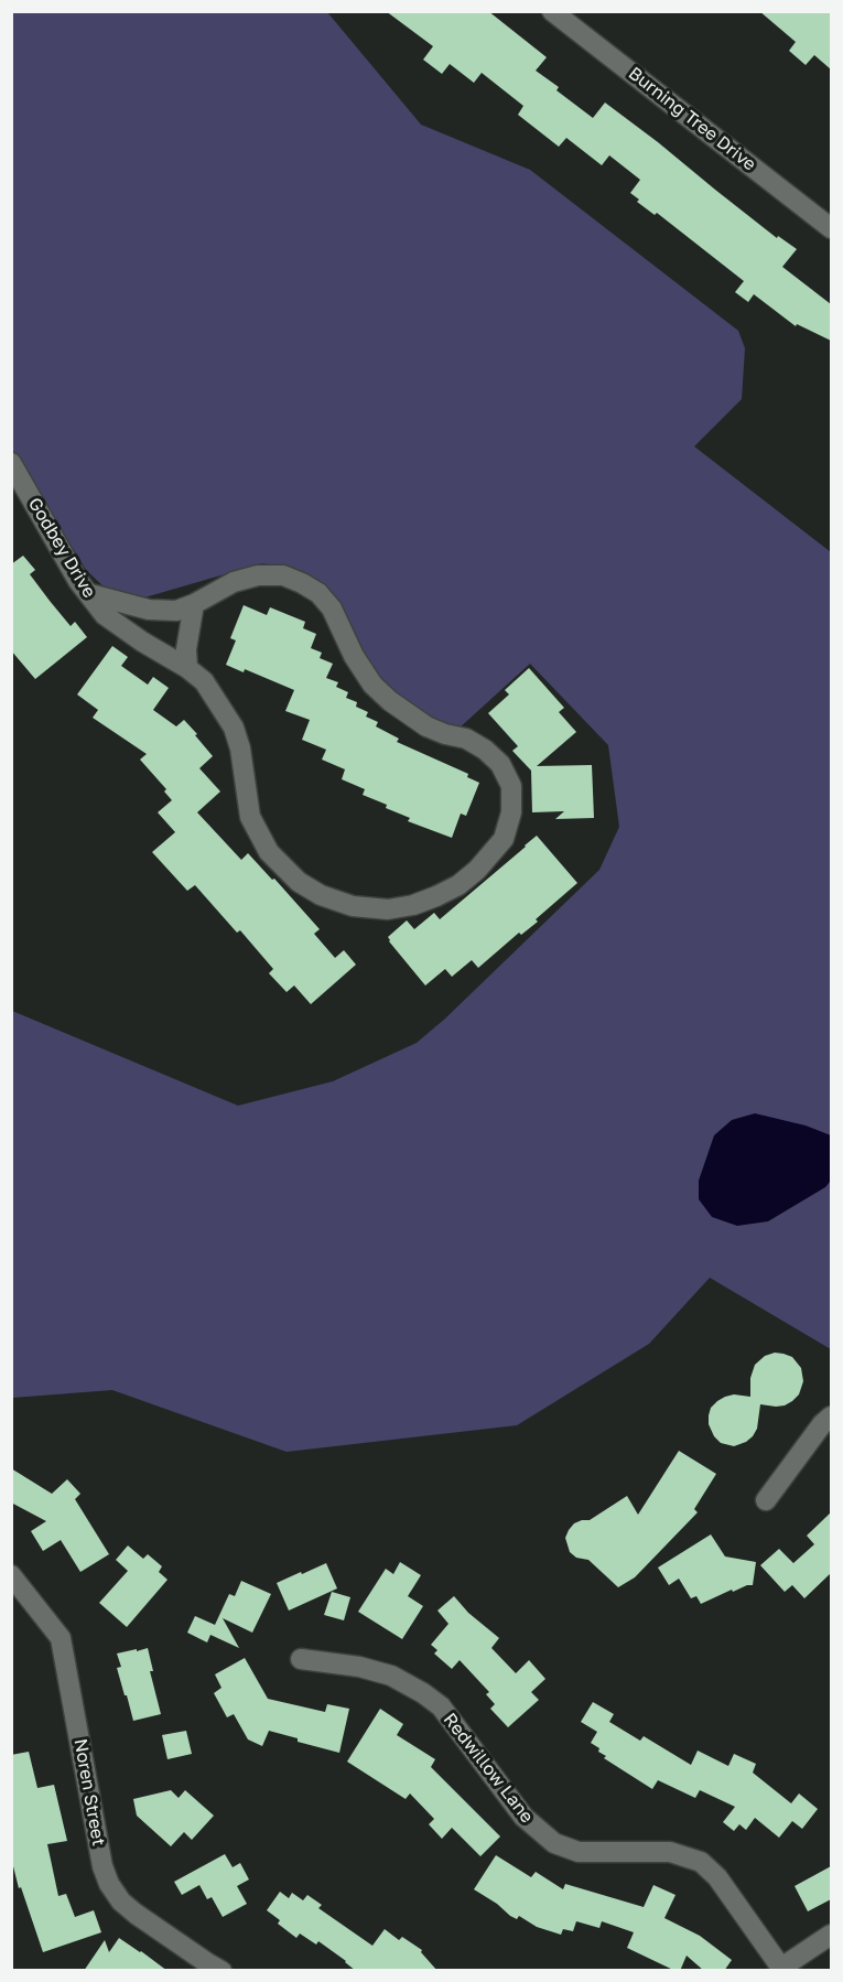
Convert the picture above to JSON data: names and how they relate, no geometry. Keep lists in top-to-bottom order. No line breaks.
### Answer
{"streets":{"street":["Burning Tree Drive","Godbey Drive","Redwillow Lane","Noren Street"]}}
